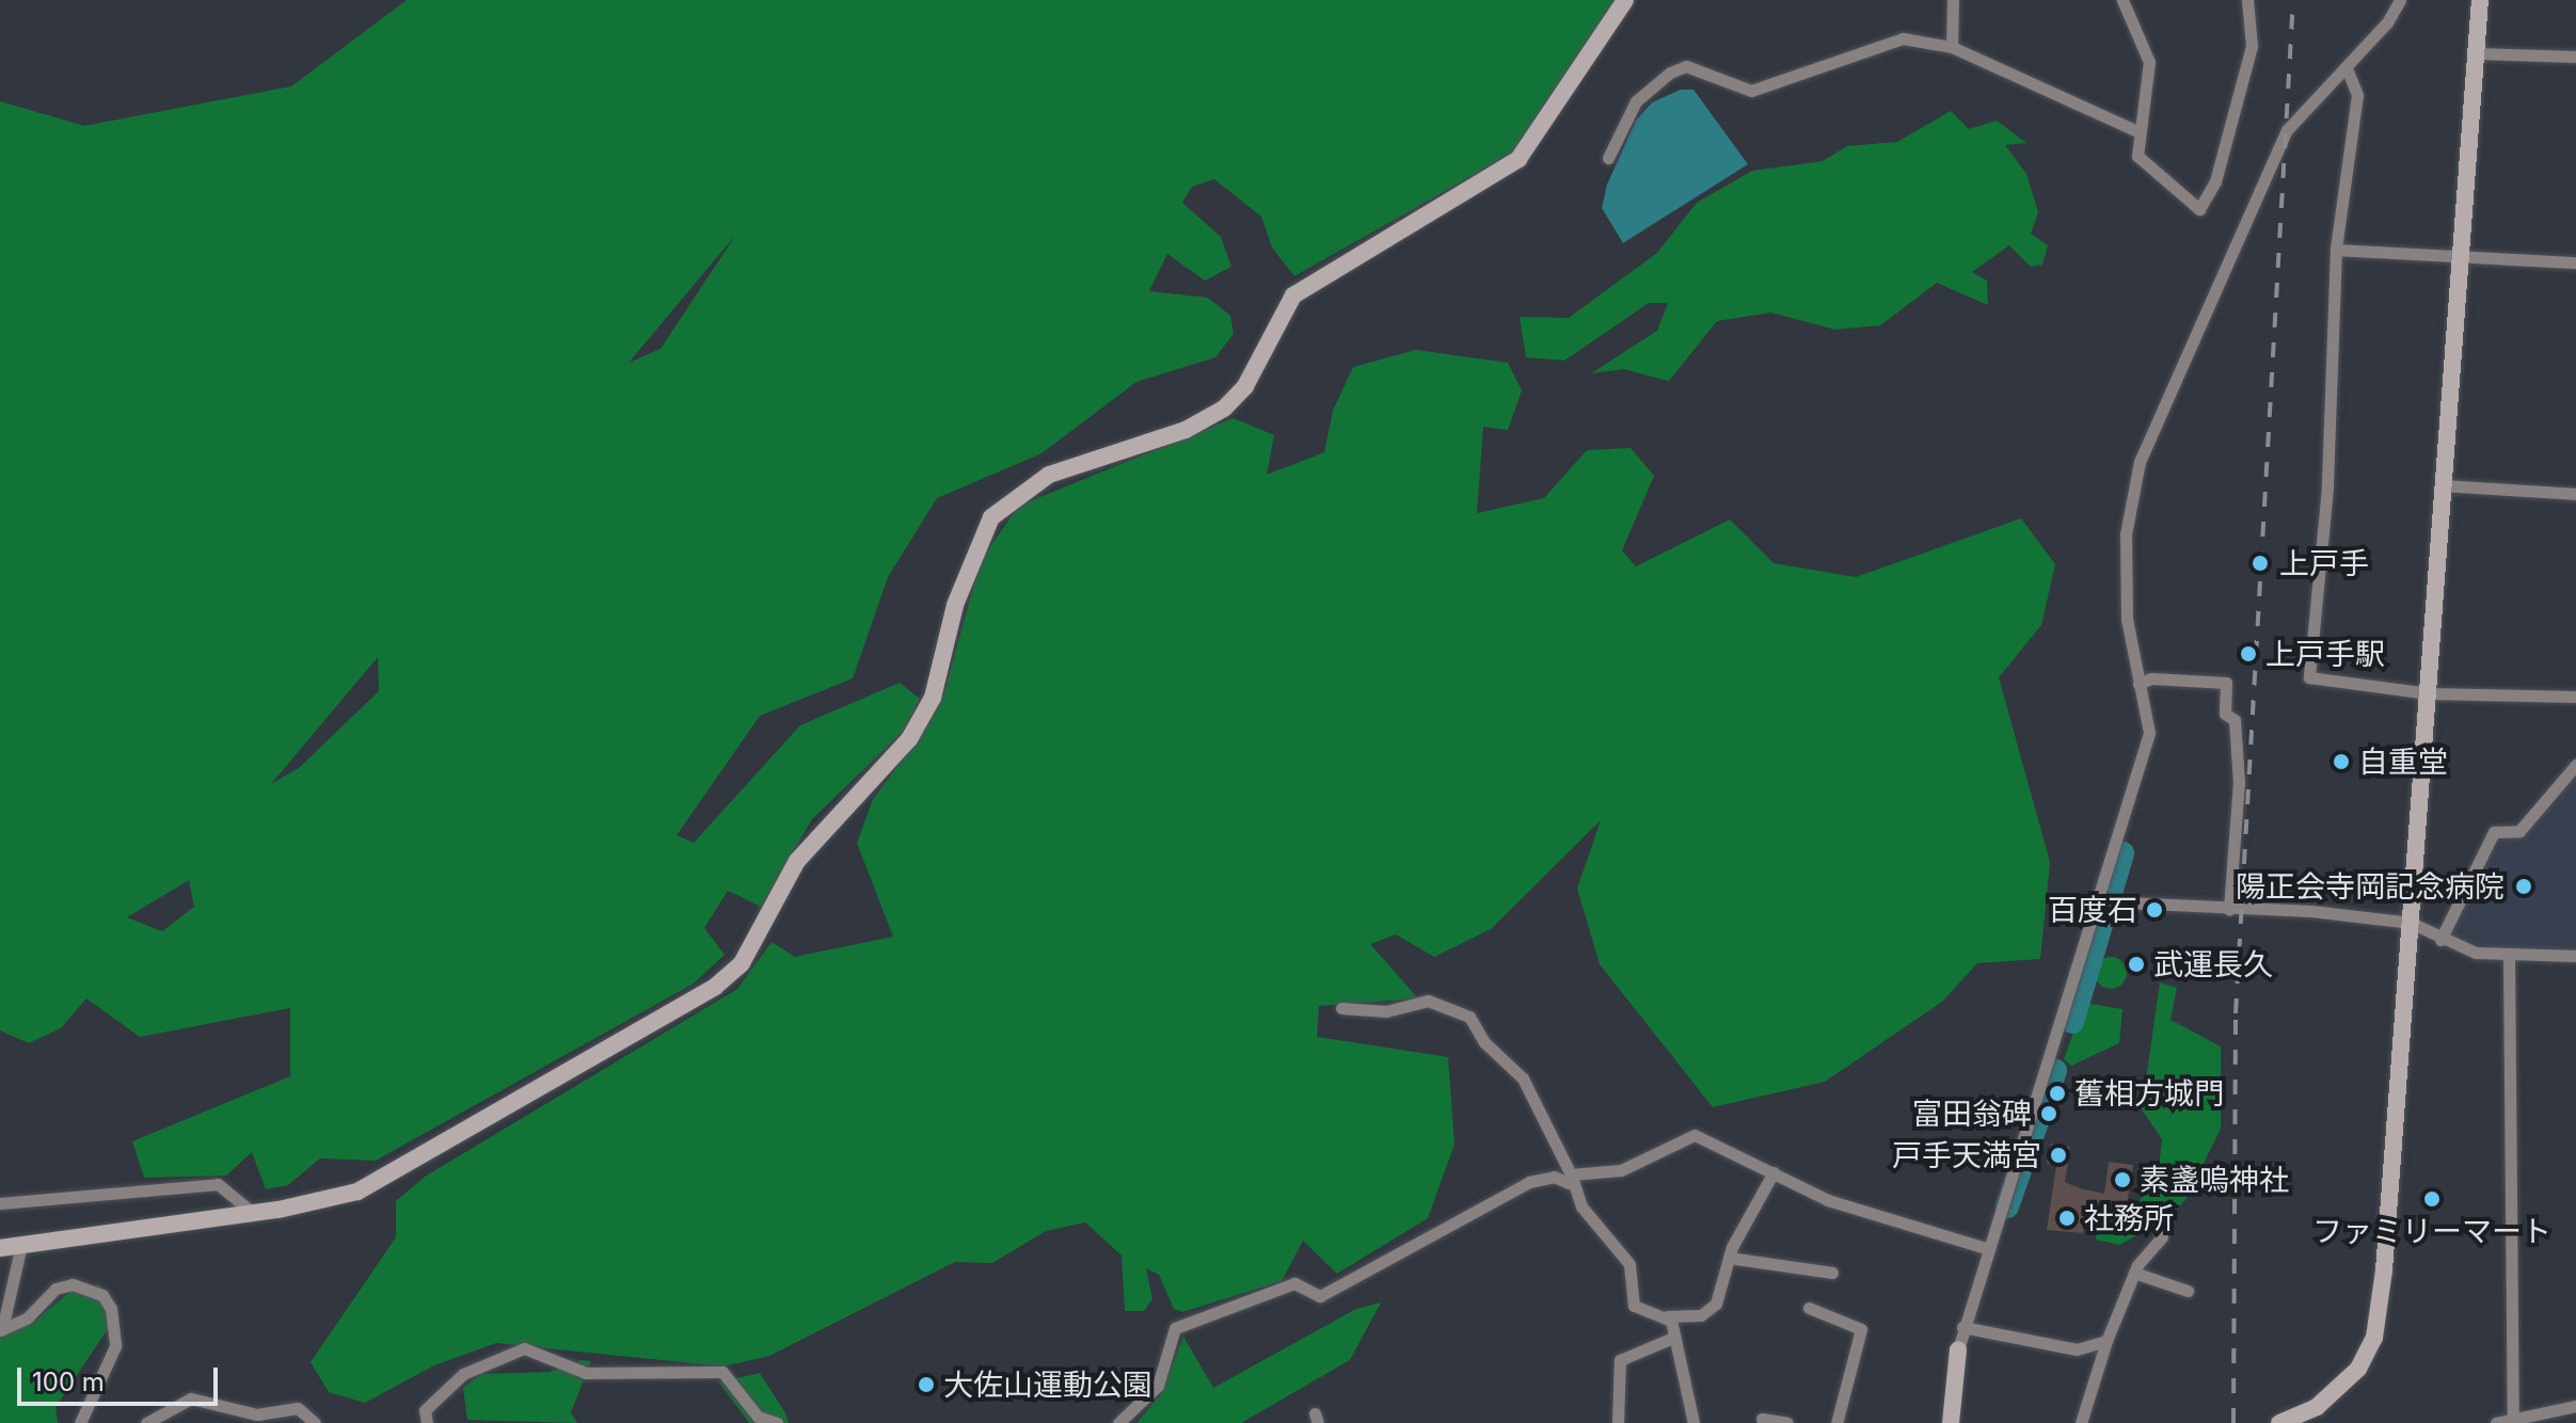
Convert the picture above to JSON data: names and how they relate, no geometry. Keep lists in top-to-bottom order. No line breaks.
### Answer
{"places":["上戸手","上戸手駅","自重堂","陽正会寺岡記念病院","百度石","武運長久","舊相方城門","富田翁碑","戸手天満宮","素盞嗚神社","ファミリーマート","社務所","大佐山運動公園"],"scale_bar":"100 m"}
